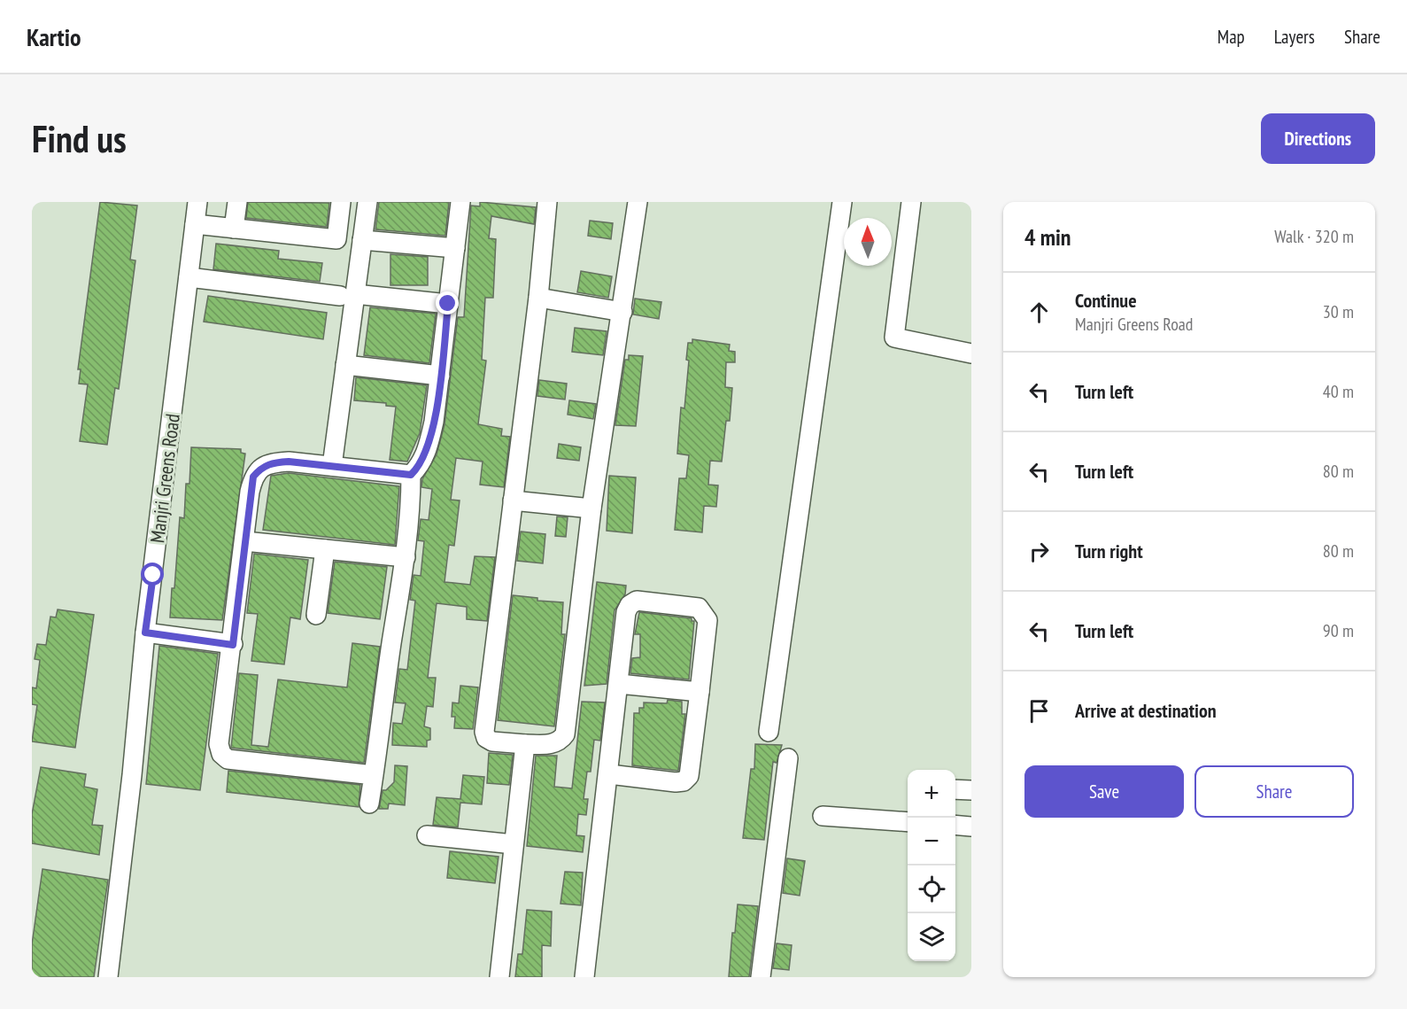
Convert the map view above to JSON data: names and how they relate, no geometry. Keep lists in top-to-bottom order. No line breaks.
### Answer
{"streets":{"street":["Manjri Greens Road"]},"north":"top","page":{"header":"Kartio","nav":["Map","Layers","Share"],"buttons":["Directions",["Save","Share"]],"title":"Find us","heading":["4 min","Walk · 320 m"],"list":[["Continue","Manjri Greens Road","30 m"],["Turn left","40 m"],["Turn left","80 m"],["Turn right","80 m"],["Turn left","90 m"],"Arrive at destination"],"map_buttons":["+","−"]}}
